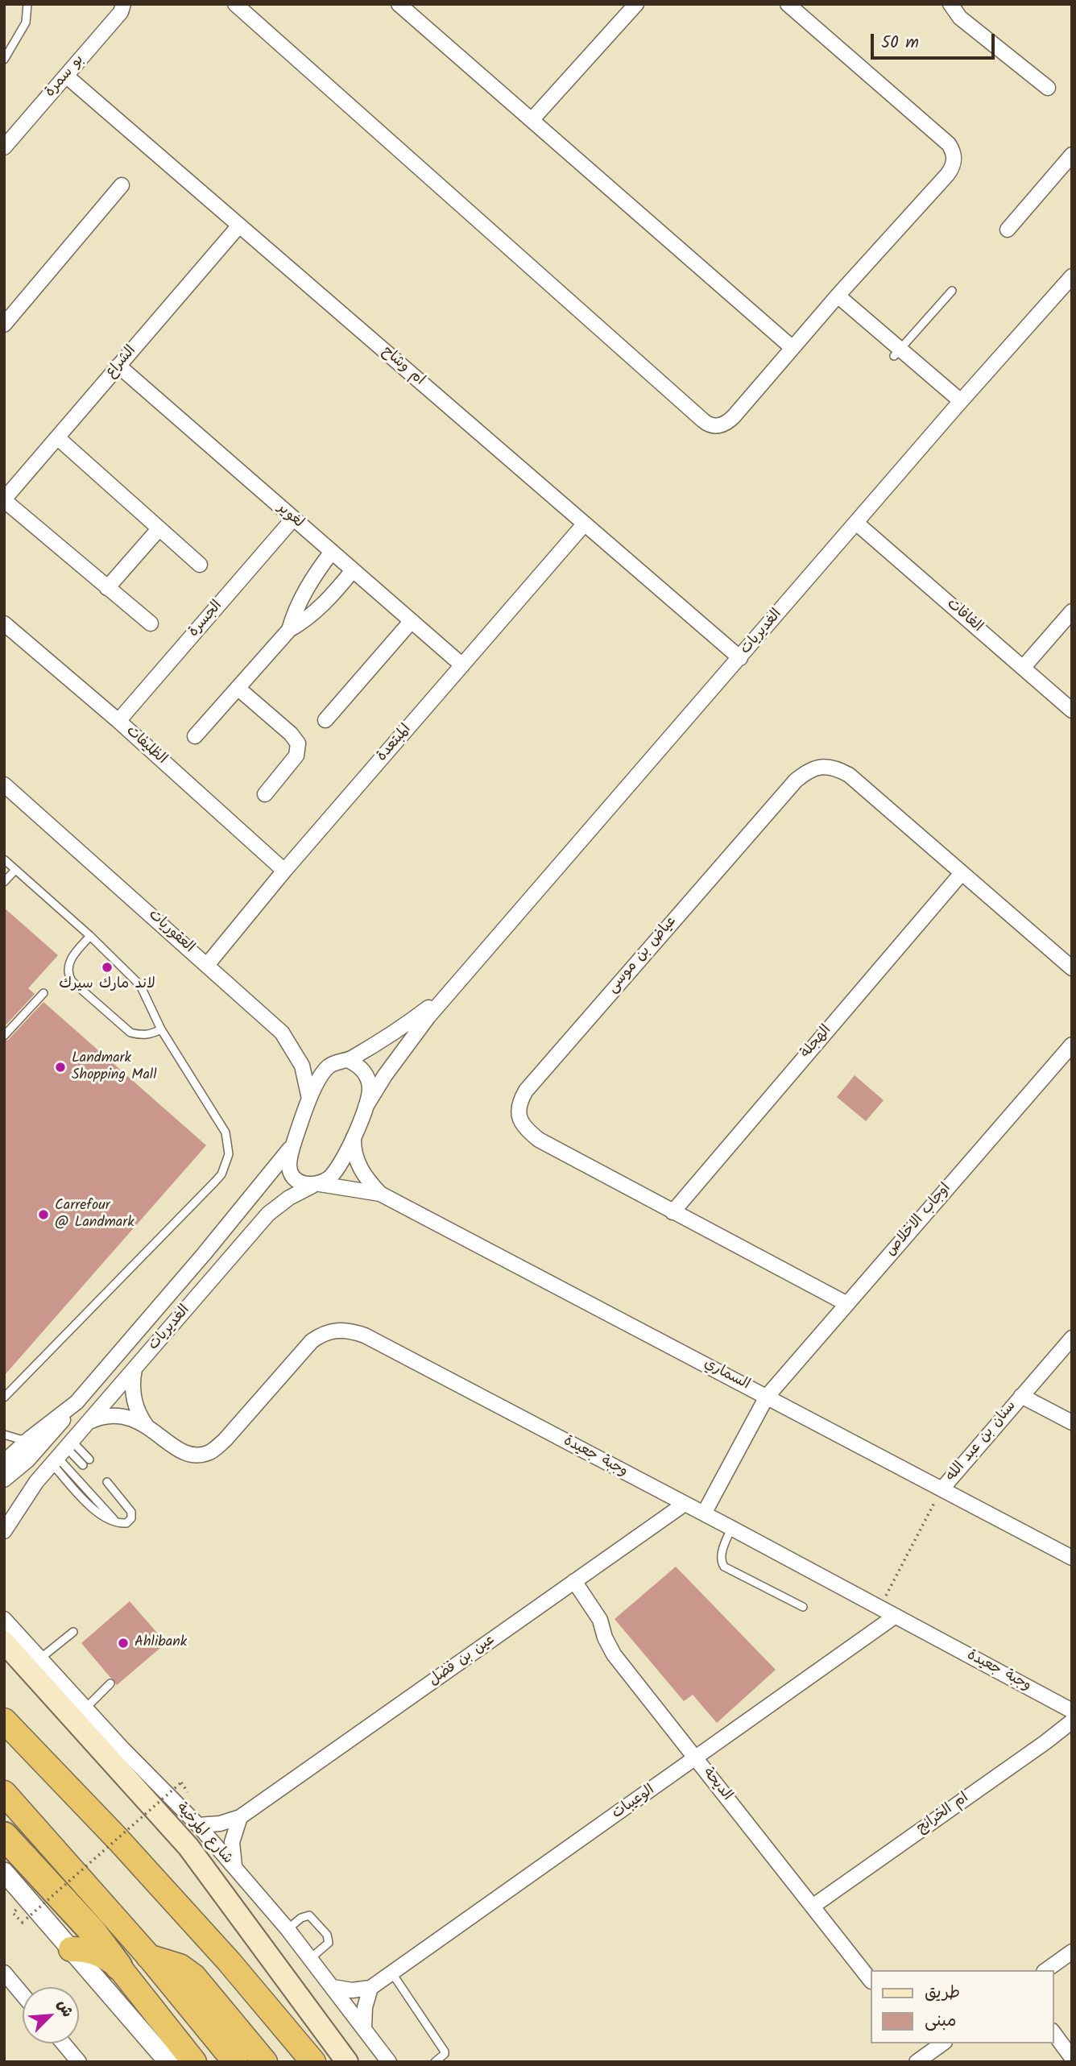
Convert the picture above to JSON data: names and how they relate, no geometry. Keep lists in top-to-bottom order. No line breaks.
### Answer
{"streets":{"main road":["شارع المرخية"],"street":["بو سمرة","الشراع","ام وشاح","لغوير","الغافات","الجسرة","الغديريات","المبتعدة","الظليفات","العقوريات","عياض بن موسى","الهجلة","اوجاب الاخلاص","السماري","سنان بن عبد الله","وجبة جعيدة","عين بن فضل","الديحة","الوعيبات","ام الخرانج"]},"crossings":[["بو سمرة","ام وشاح"],["الشراع","ام وشاح"],["الشراع","لغوير"],["ام وشاح","الغديريات"],["ام وشاح","المبتعدة"],["لغوير","الجسرة"],["لغوير","المبتعدة"],["الغافات","الغديريات"],["الجسرة","الظليفات"],["الغديريات","العقوريات"],["الغديريات","السماري"],["الغديريات","وجبة جعيدة"],["المبتعدة","الظليفات"],["المبتعدة","العقوريات"],["عياض بن موسى","الهجلة"],["عياض بن موسى","اوجاب الاخلاص"],["اوجاب الاخلاص","السماري"],["اوجاب الاخلاص","وجبة جعيدة"],["السماري","سنان بن عبد الله"],["وجبة جعيدة","عين بن فضل"],["وجبة جعيدة","الوعيبات"],["عين بن فضل","الديحة"],["عين بن فضل","شارع المرخية"],["الديحة","الوعيبات"],["الديحة","ام الخرانج"]],"places":["لاند مارك سيرك","Landmark Shopping Mall","Carrefour @ Landmark","Ahlibank"],"legend":["طريق","مبنى"],"scale_bar":"50 m","north":"top right"}
